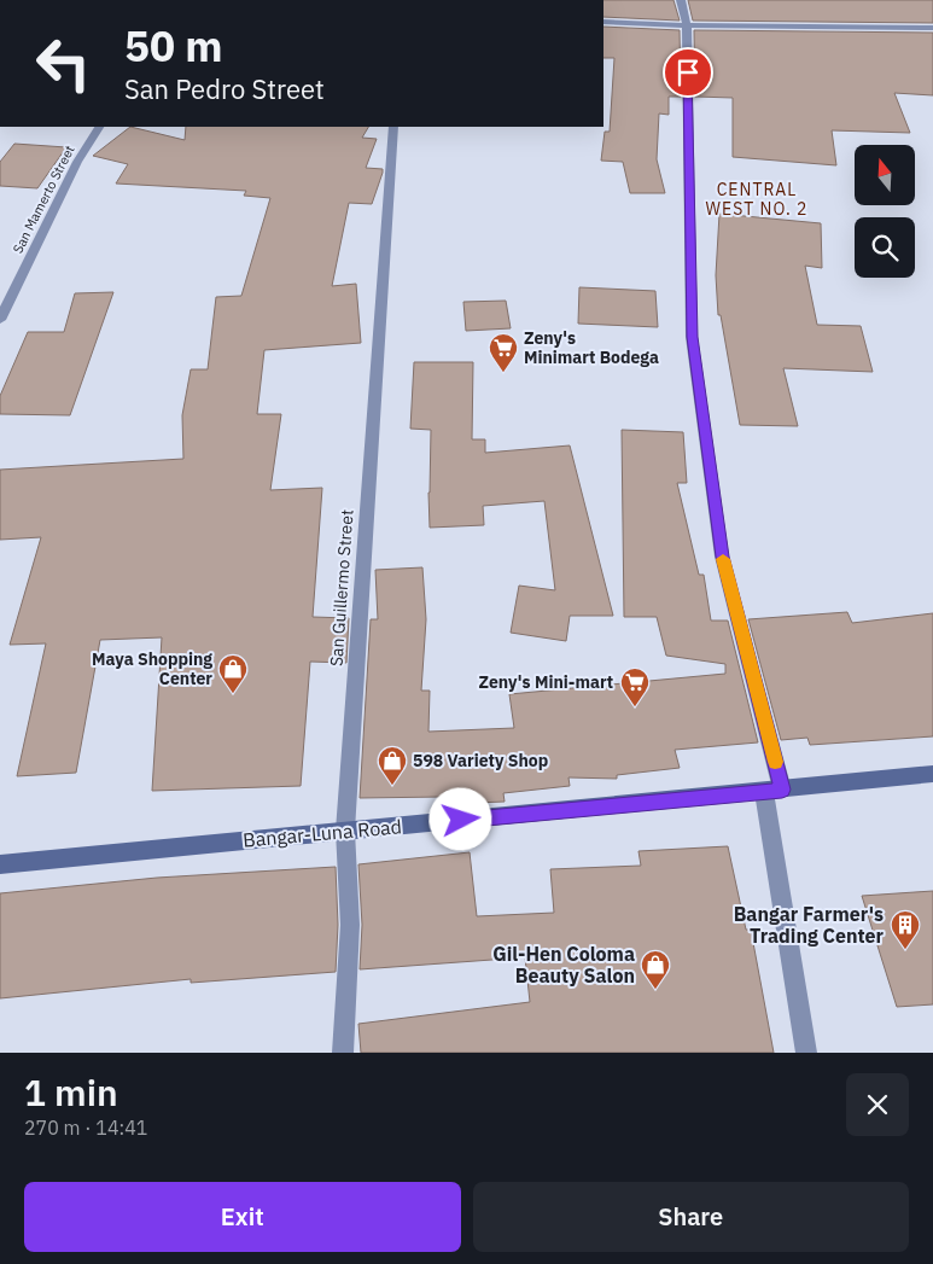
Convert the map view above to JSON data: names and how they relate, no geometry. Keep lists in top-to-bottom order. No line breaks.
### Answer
{"streets":{"main road":["Bangar-Luna Road"],"street":["San Mamerto Street","San Guillermo Street"]},"crossings":[["San Guillermo Street","Bangar-Luna Road"]],"districts":["CENTRAL WEST NO. 2"],"places":{"supermarket":["Zeny's Minimart Bodega","Zeny's Mini-mart"],"shop":["Maya Shopping Center","598 Variety Shop","Gil-Hen Coloma Beauty Salon"],"building":["Bangar Farmer's Trading Center"]},"north":"top","page":{"turn":["50 m","San Pedro Street"],"heading":["1 min","270 m · 14:41"],"buttons":["Exit","Share"]}}
